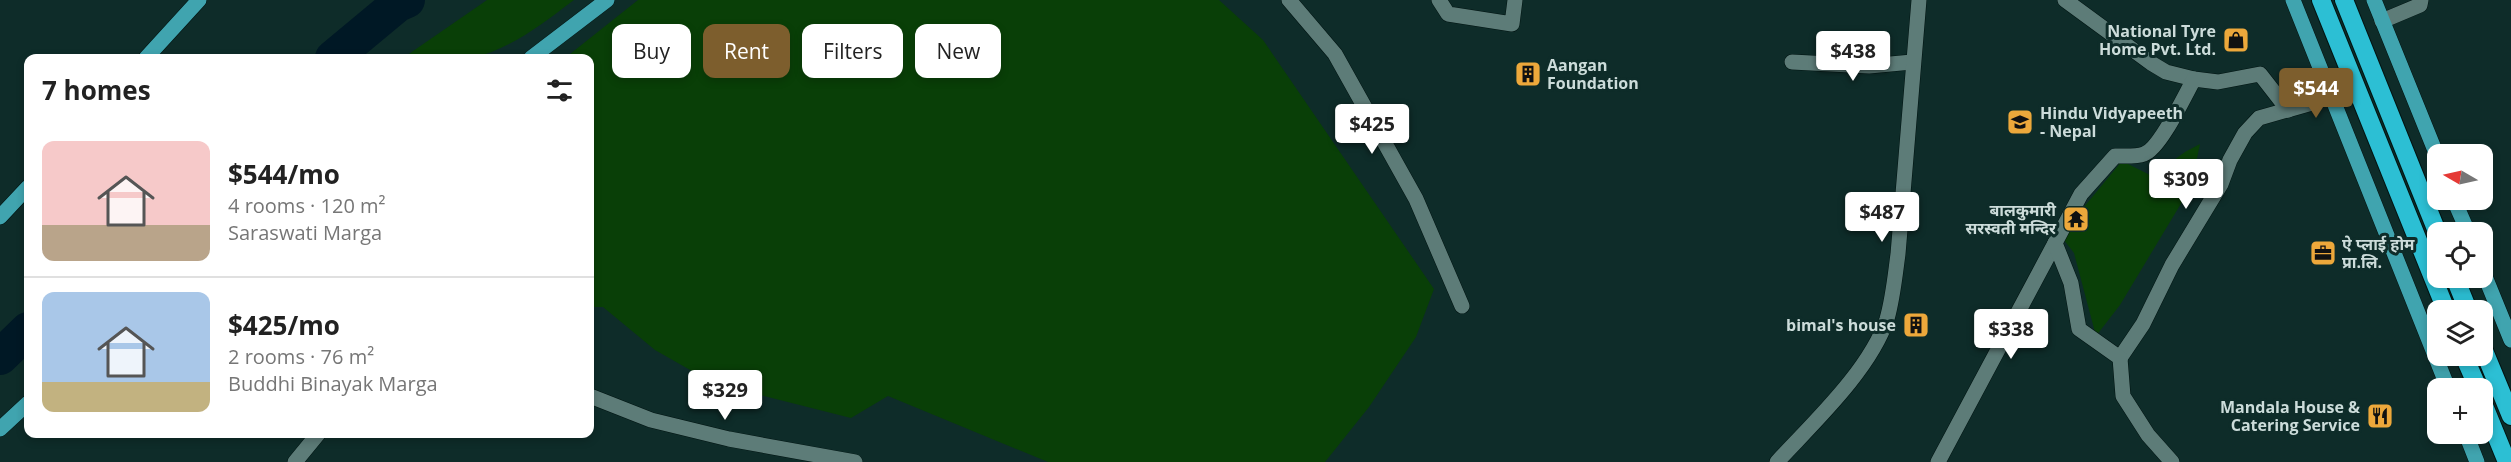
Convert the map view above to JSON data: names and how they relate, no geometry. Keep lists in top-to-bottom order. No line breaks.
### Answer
{"places":{"shop":["National Tyre Home Pvt. Ltd."],"building":["Aangan Foundation","bimal's house"],"school or university":["Hindu Vidyapeeth - Nepal"],"temple":["बालकुमारी सरस्वती मन्दिर"],"office":["ऐ प्लाई होम प्रा.लि."],"restaurant":["Mandala House & Catering Service"]},"north":"left","page":{"chip":["Buy","Rent","Filters","New"],"price":["$438","$544","$425","$309","$487","$338","$329"],"heading":"7 homes","list":[{"name":"$544/mo","note":"4 rooms · 120 m² · Saraswati Marga"},{"name":"$425/mo","note":"2 rooms · 76 m² · Buddhi Binayak Marga"}],"map_buttons":"+"}}
